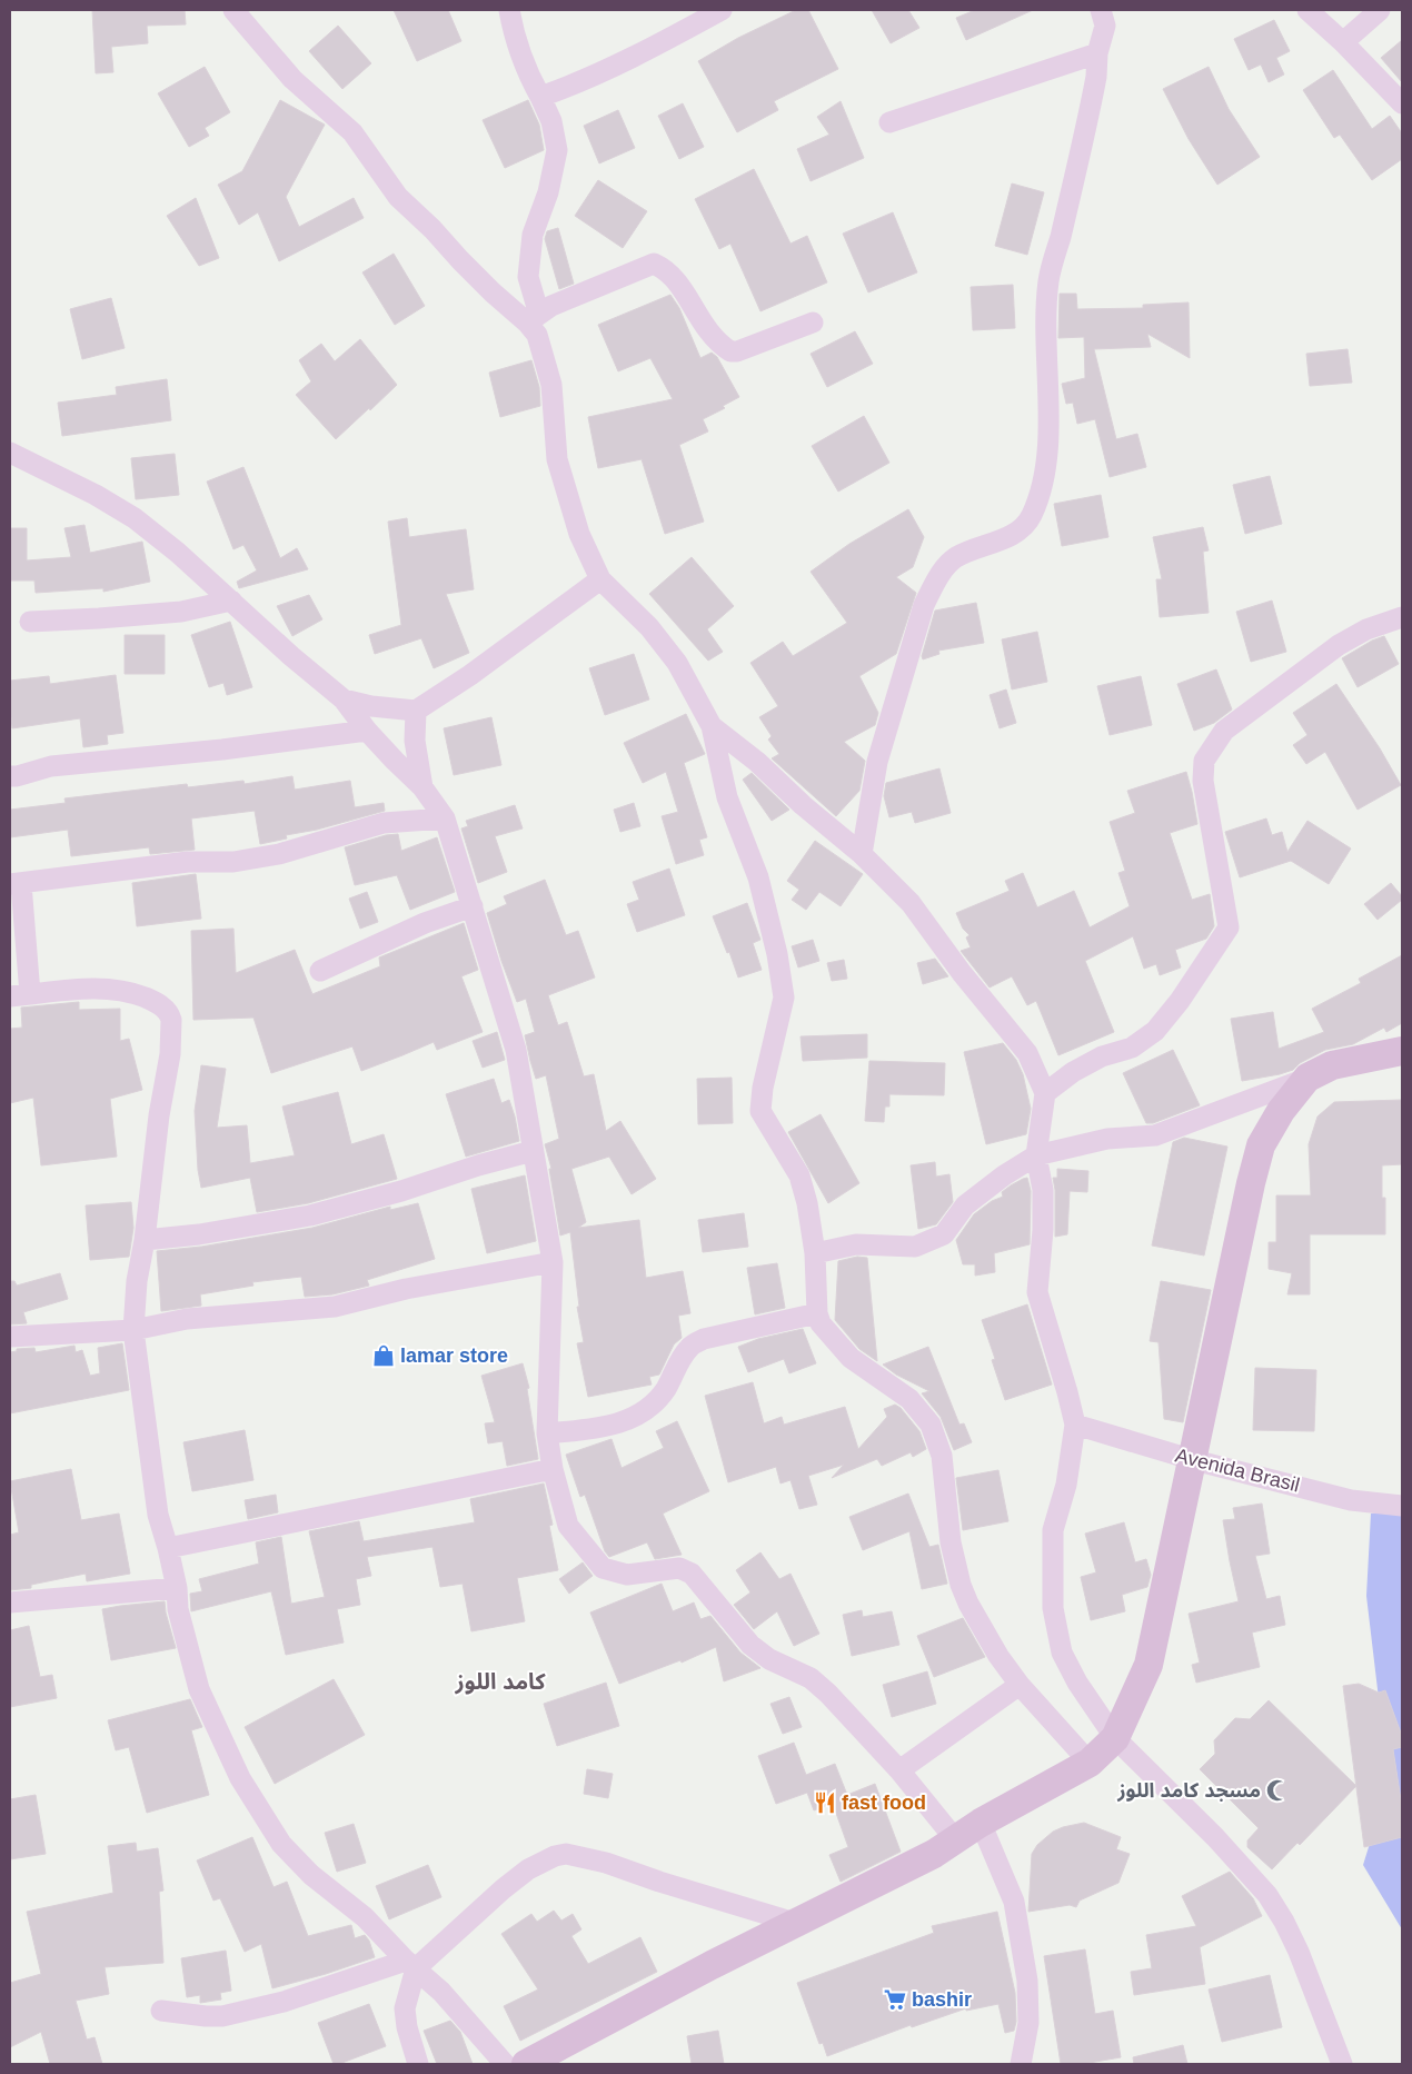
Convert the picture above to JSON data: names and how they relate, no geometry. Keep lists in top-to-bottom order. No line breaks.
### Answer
{"streets":{"street":["Avenida Brasil"]},"districts":["كامد اللوز"],"places":{"shop":["lamar store"],"mosque":["مسجد كامد اللوز"],"restaurant":["fast food"],"supermarket":["bashir"]}}
